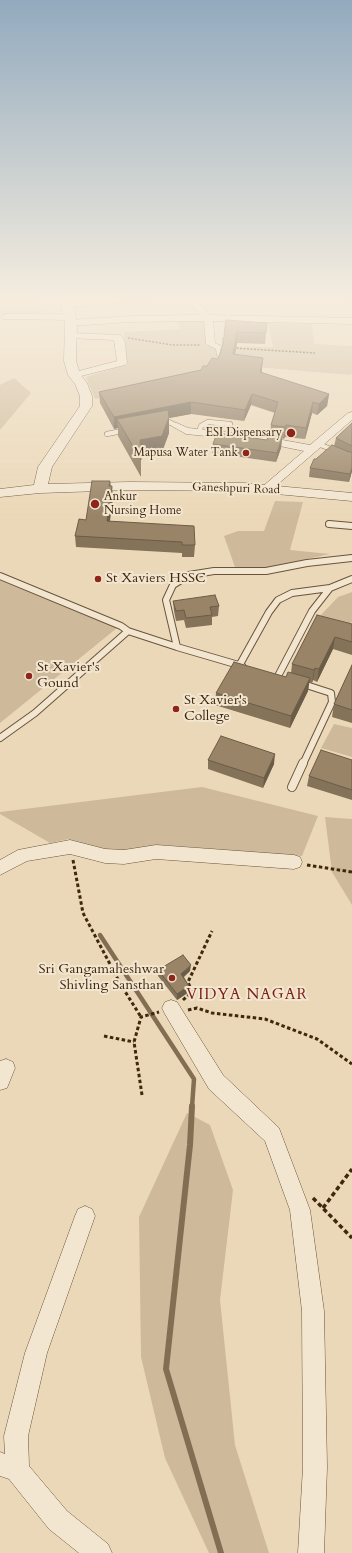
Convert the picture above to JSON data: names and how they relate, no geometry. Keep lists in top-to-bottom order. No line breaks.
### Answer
{"streets":{"street":["Ganeshpuri Road"]},"districts":["VIDYA NAGAR"],"places":["ESI Dispensary","Mapusa Water Tank","Ankur Nursing Home","St Xaviers HSSC","St Xavier's Gound","St Xavier's College","Sri Gangamaheshwar Shivling Sansthan"]}
